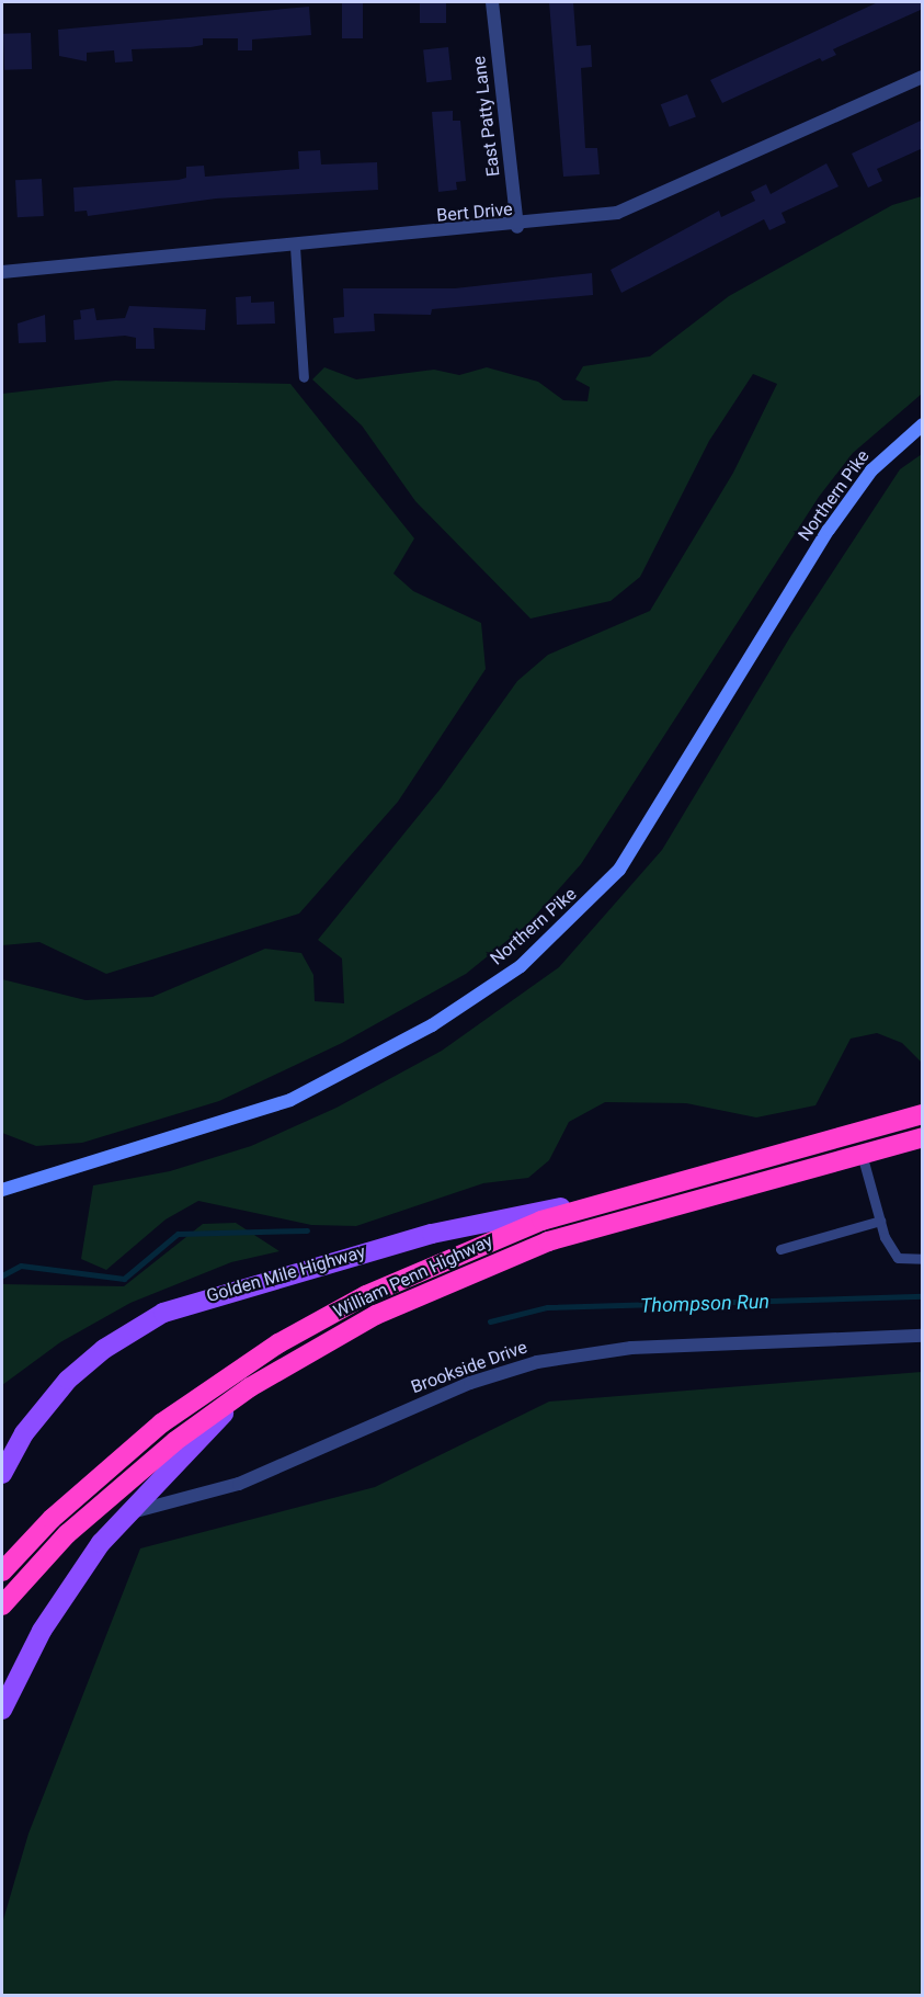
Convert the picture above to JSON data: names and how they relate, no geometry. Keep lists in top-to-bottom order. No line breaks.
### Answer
{"streets":{"highway":["William Penn Highway"],"main road":["Northern Pike","Golden Mile Highway"],"street":["East Patty Lane","Bert Drive","Brookside Drive"]},"crossings":[["East Patty Lane","Bert Drive"],["Golden Mile Highway","William Penn Highway"]],"water":["Thompson Run"]}
